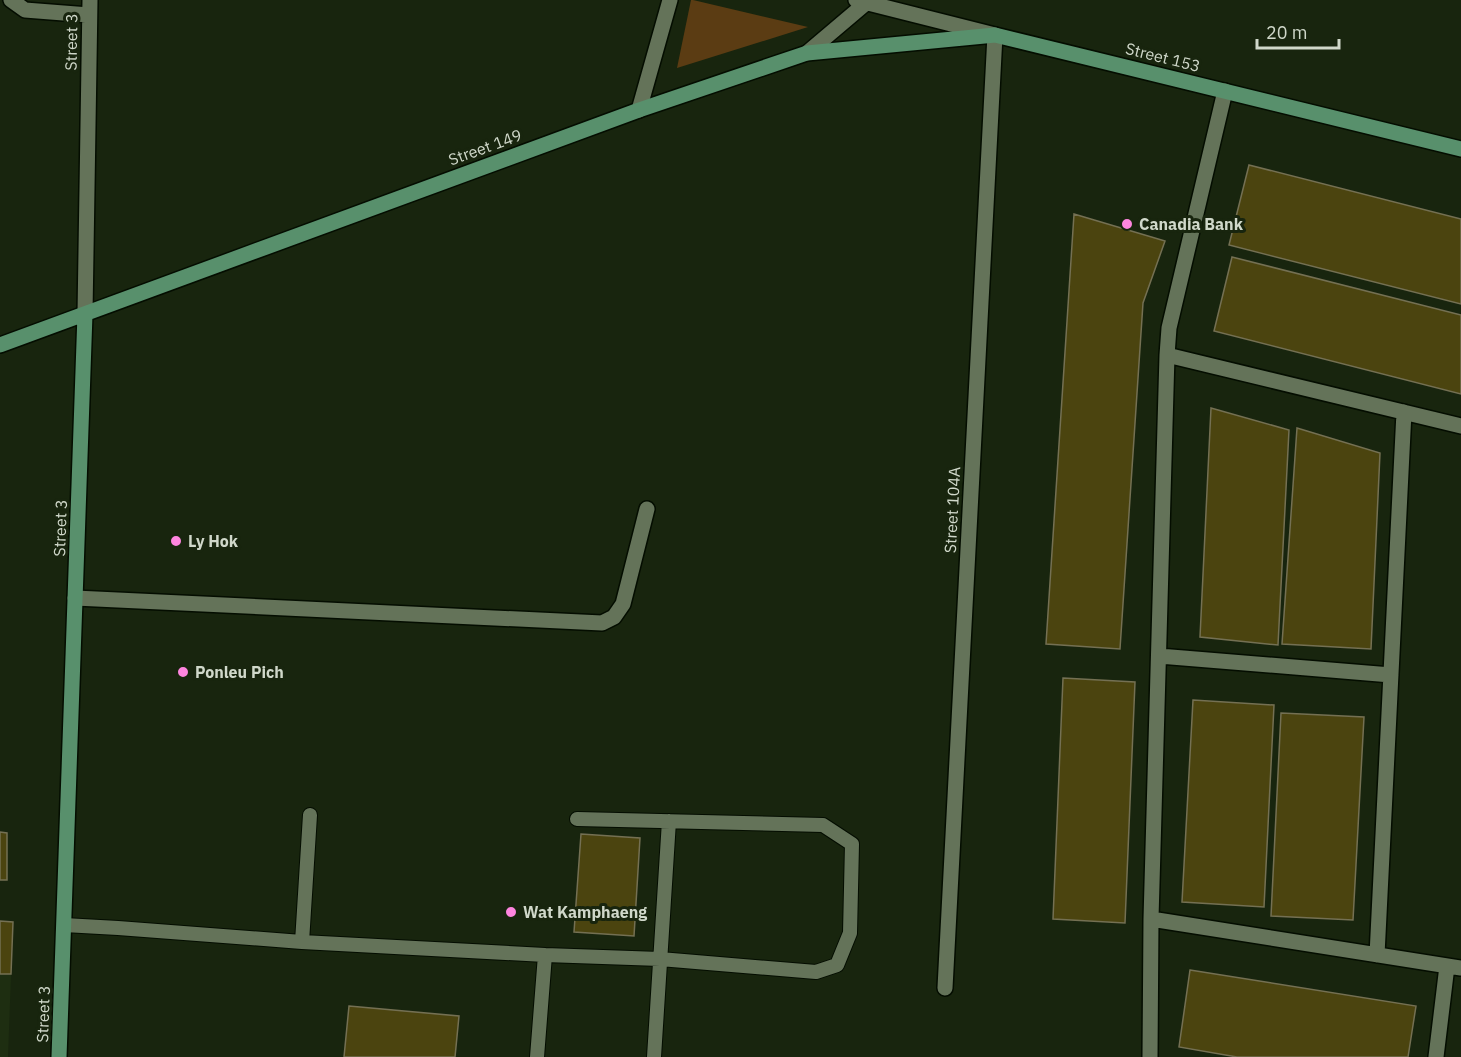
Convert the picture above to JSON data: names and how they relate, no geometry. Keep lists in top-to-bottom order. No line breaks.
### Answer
{"streets":{"street":["Street 3","Street 153","Street 149","Street 104A"]},"crossings":[["Street 3","Street 149"],["Street 153","Street 149"],["Street 153","Street 104A"],["Street 149","Street 104A"]],"places":["Canadia Bank","Ly Hok","Ponleu Pich","Wat Kamphaeng"],"scale_bar":"20 m"}
